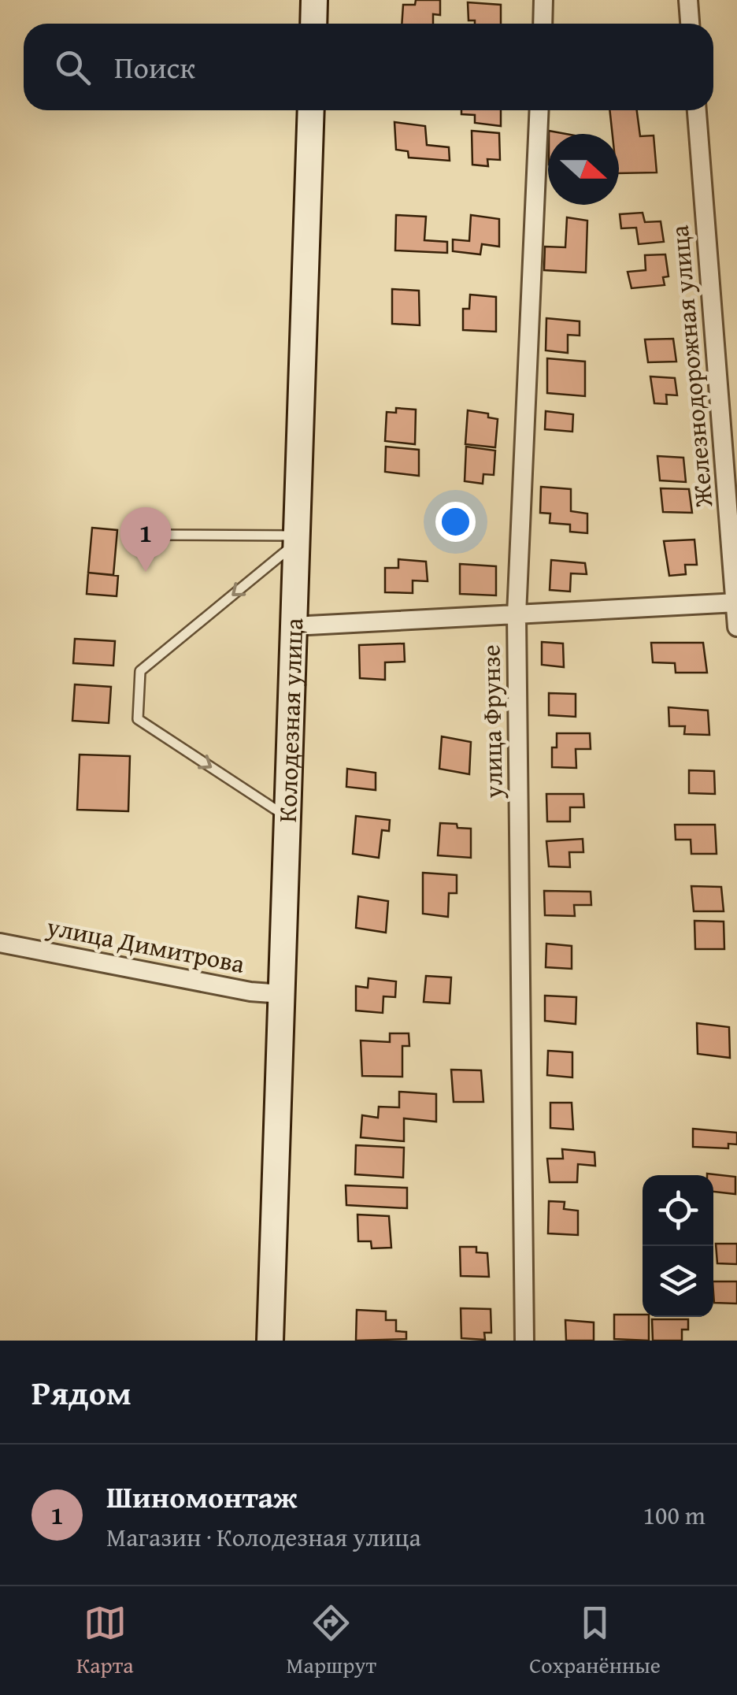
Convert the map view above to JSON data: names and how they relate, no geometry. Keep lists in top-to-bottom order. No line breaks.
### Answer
{"streets":{"main road":["Колодезная улица"],"street":["Железнодорожная улица","улица Фрунзе","улица Димитрова"]},"crossings":[["Колодезная улица","улица Димитрова"]],"north":"right","page":{"search":"Поиск","pins":"1","heading":"Рядом","list":[{"mark":"1","name":"Шиномонтаж","note":"Магазин · Колодезная улица","value":"100 m"}],"nav":["Карта","Маршрут","Сохранённые"]}}
